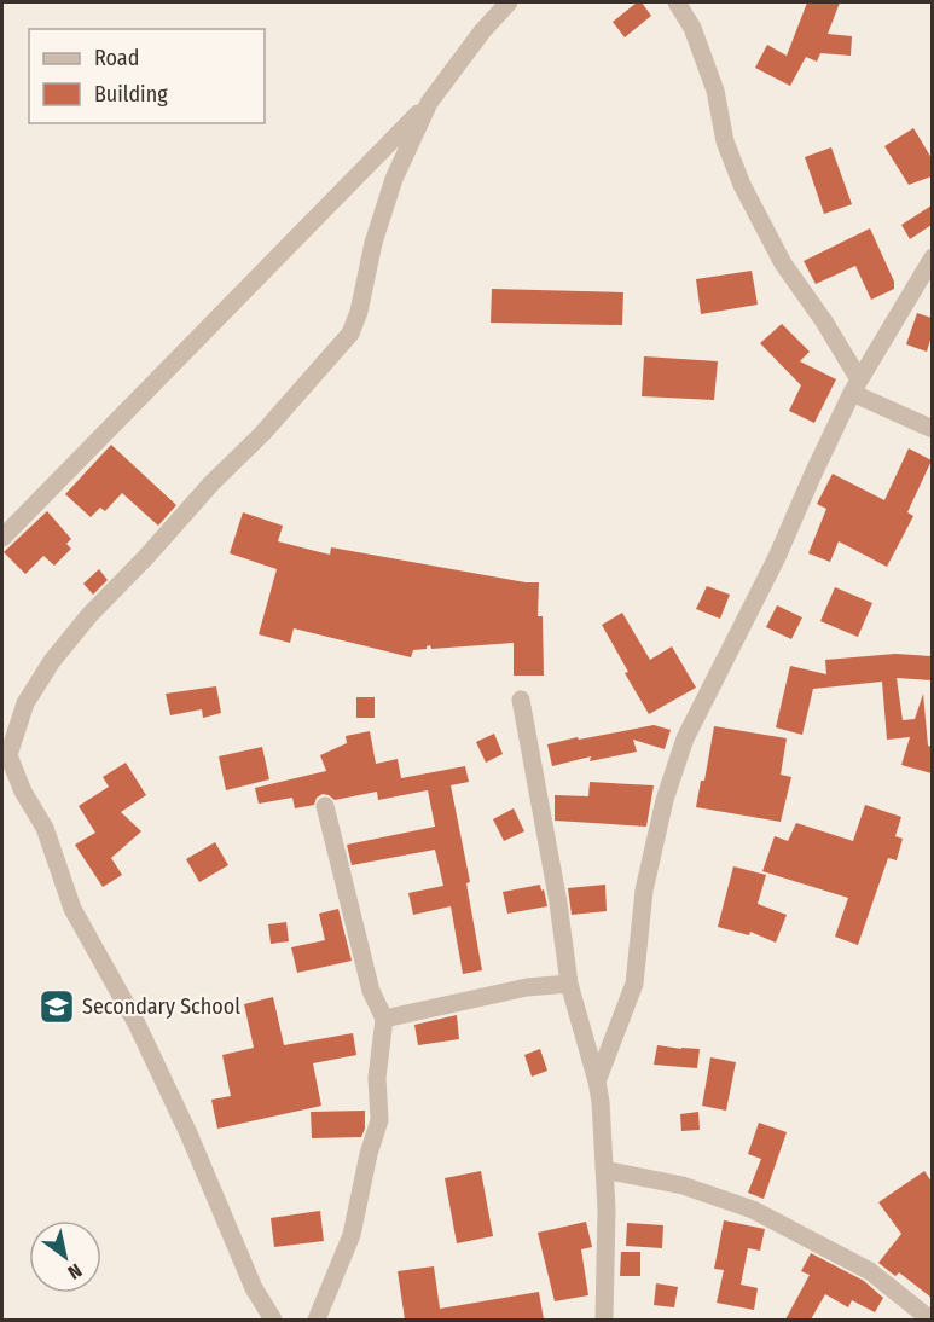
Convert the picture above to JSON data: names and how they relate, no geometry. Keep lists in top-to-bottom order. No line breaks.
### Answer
{"places":{"school or university":["Secondary School"]},"legend":["Road","Building"],"north":"bottom right"}
